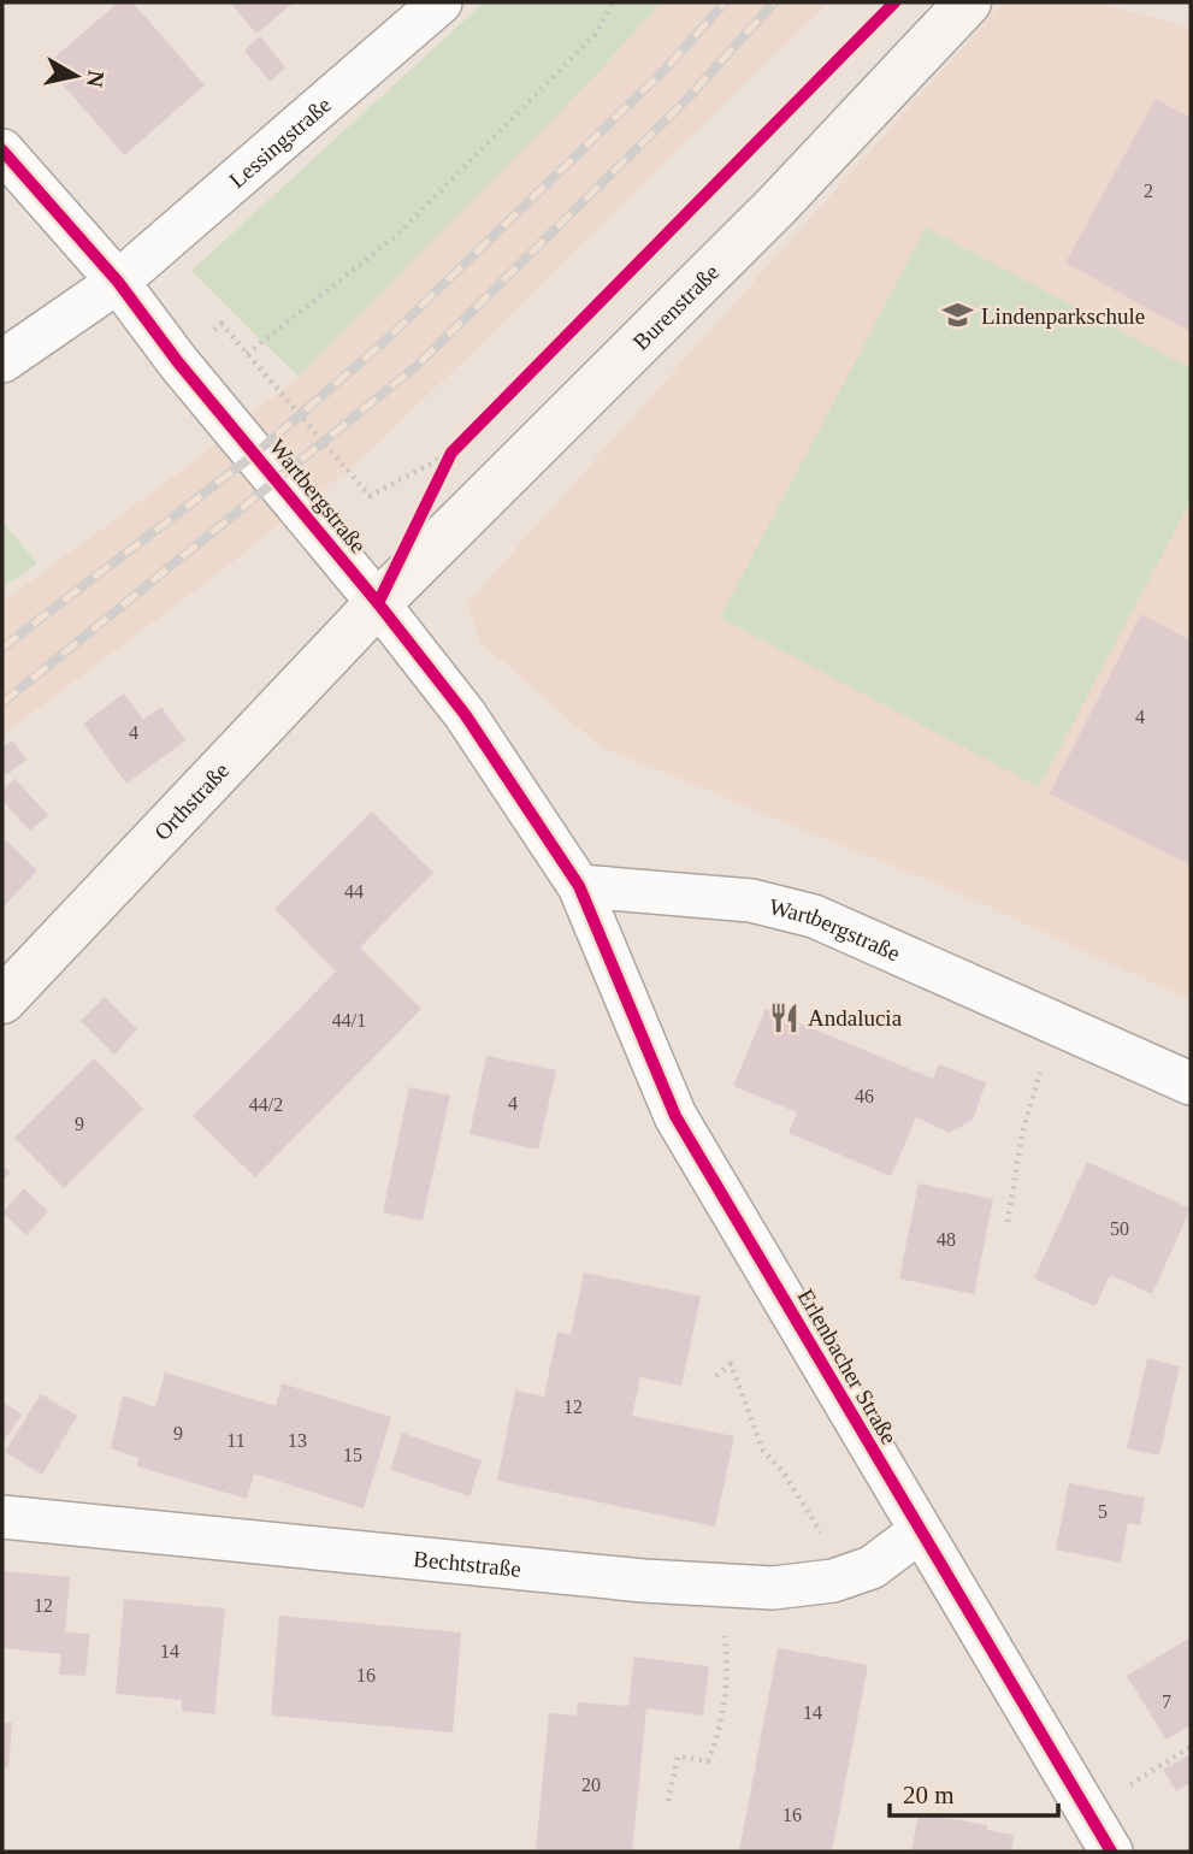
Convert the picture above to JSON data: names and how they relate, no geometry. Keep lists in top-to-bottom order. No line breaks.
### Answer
{"streets":{"street":["Lessingstraße","Burenstraße","Wartbergstraße","Orthstraße","Erlenbacher Straße","Bechtstraße"]},"crossings":[["Lessingstraße","Wartbergstraße"],["Burenstraße","Wartbergstraße"],["Burenstraße","Orthstraße"],["Wartbergstraße","Orthstraße"],["Wartbergstraße","Erlenbacher Straße"],["Erlenbacher Straße","Bechtstraße"]],"places":{"school or university":["Lindenparkschule"],"restaurant":["Andalucia"]},"house_numbers":["2","4","4","44","44/1","46","4","44/2","9","50","48","12","9","11","13","15","5","12","14","16","7","14","20","16"],"scale_bar":"20 m","north":"right"}
